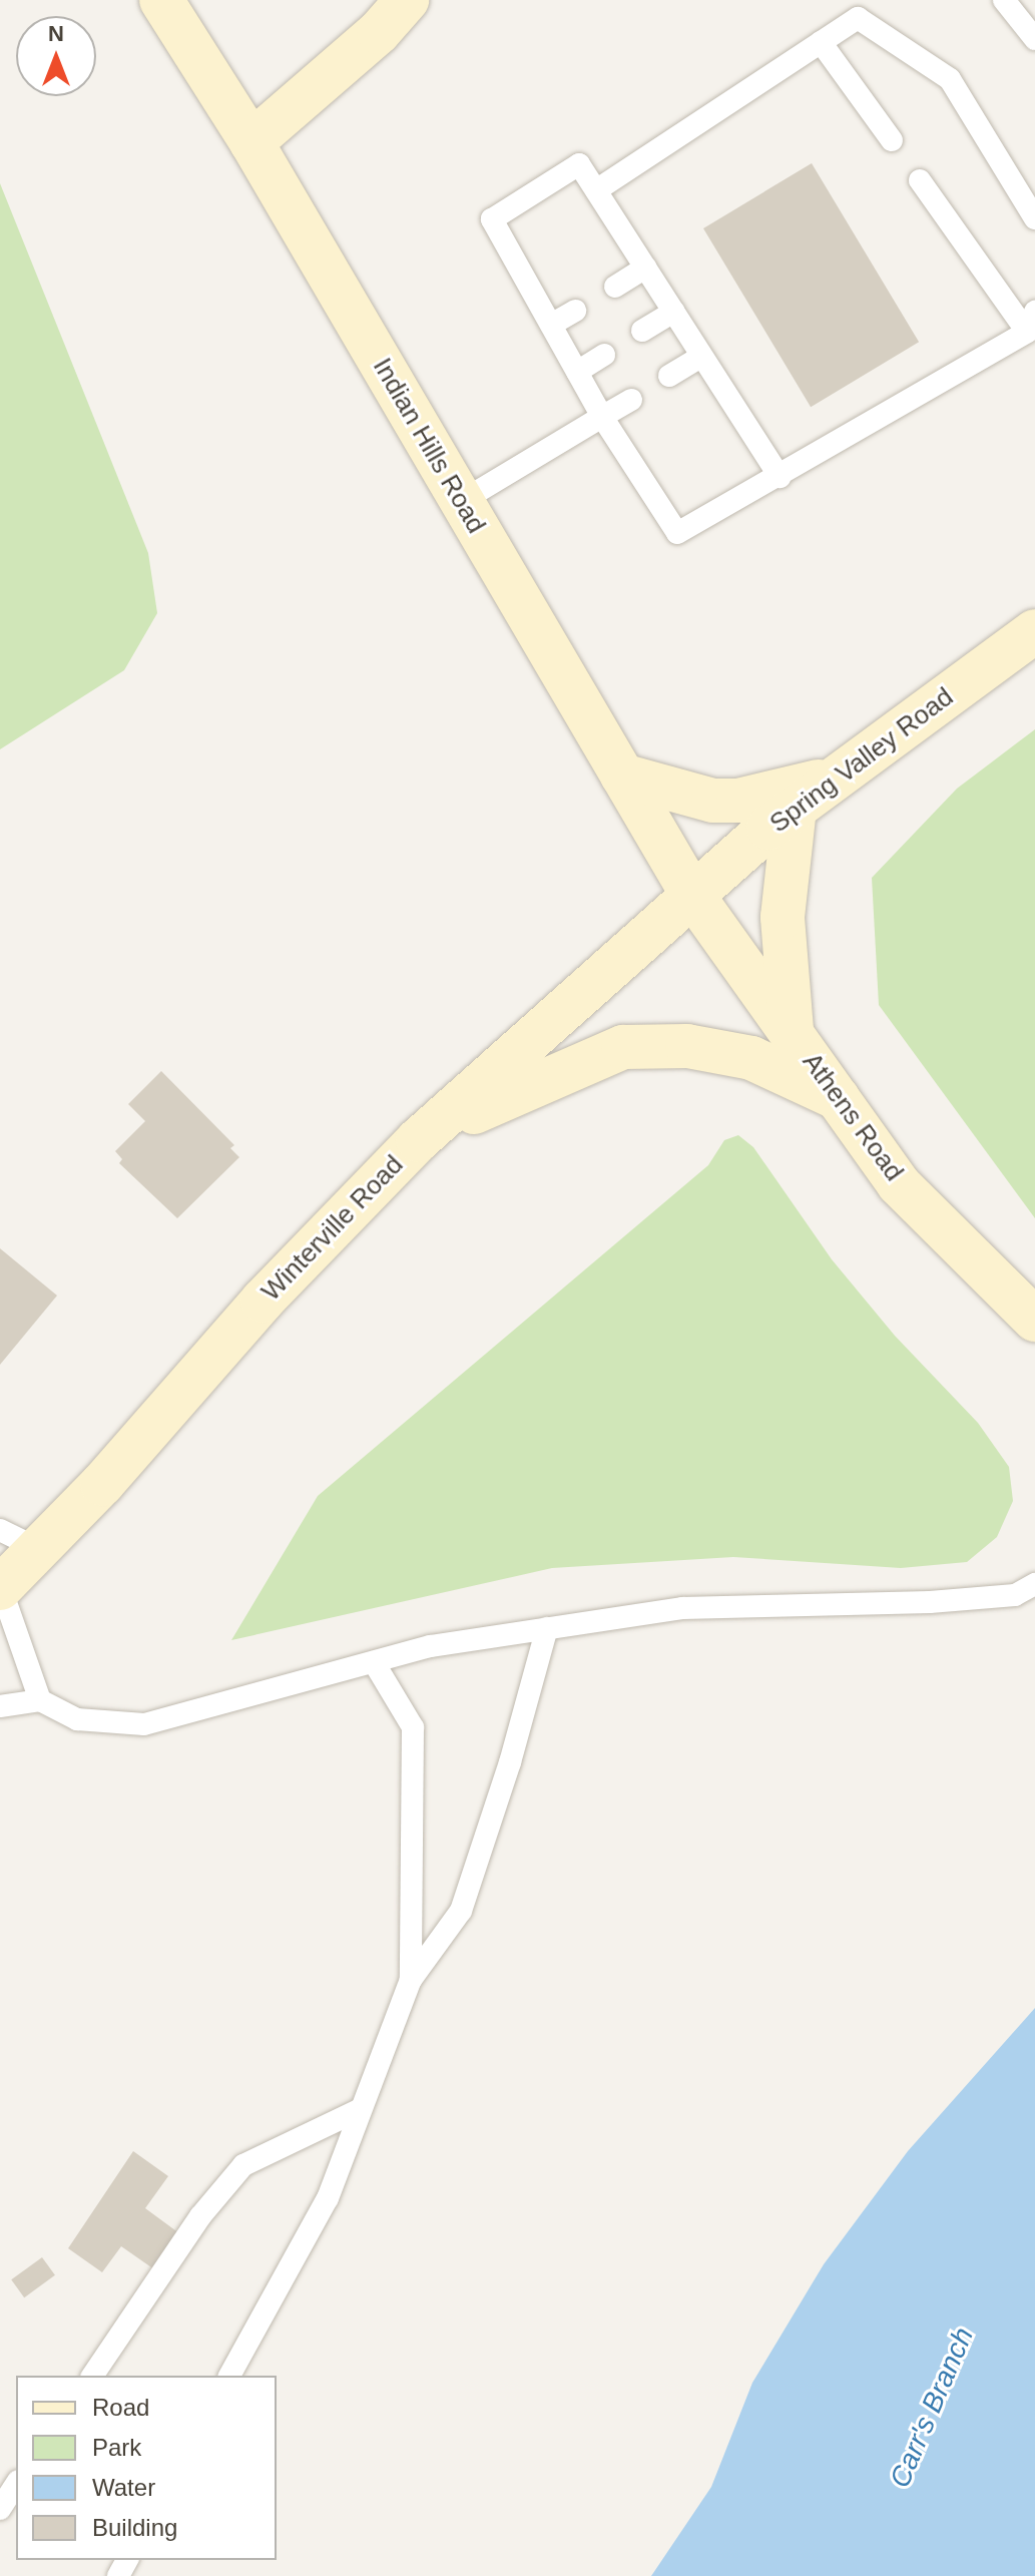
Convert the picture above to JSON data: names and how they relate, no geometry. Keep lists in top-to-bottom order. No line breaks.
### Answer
{"streets":{"street":["Indian Hills Road","Spring Valley Road","Athens Road","Winterville Road"]},"crossings":[["Indian Hills Road","Spring Valley Road"],["Indian Hills Road","Athens Road"],["Indian Hills Road","Winterville Road"],["Spring Valley Road","Athens Road"],["Spring Valley Road","Winterville Road"],["Athens Road","Winterville Road"]],"water":["Carr's Branch"],"legend":["Road","Park","Water","Building"],"north":"top"}
